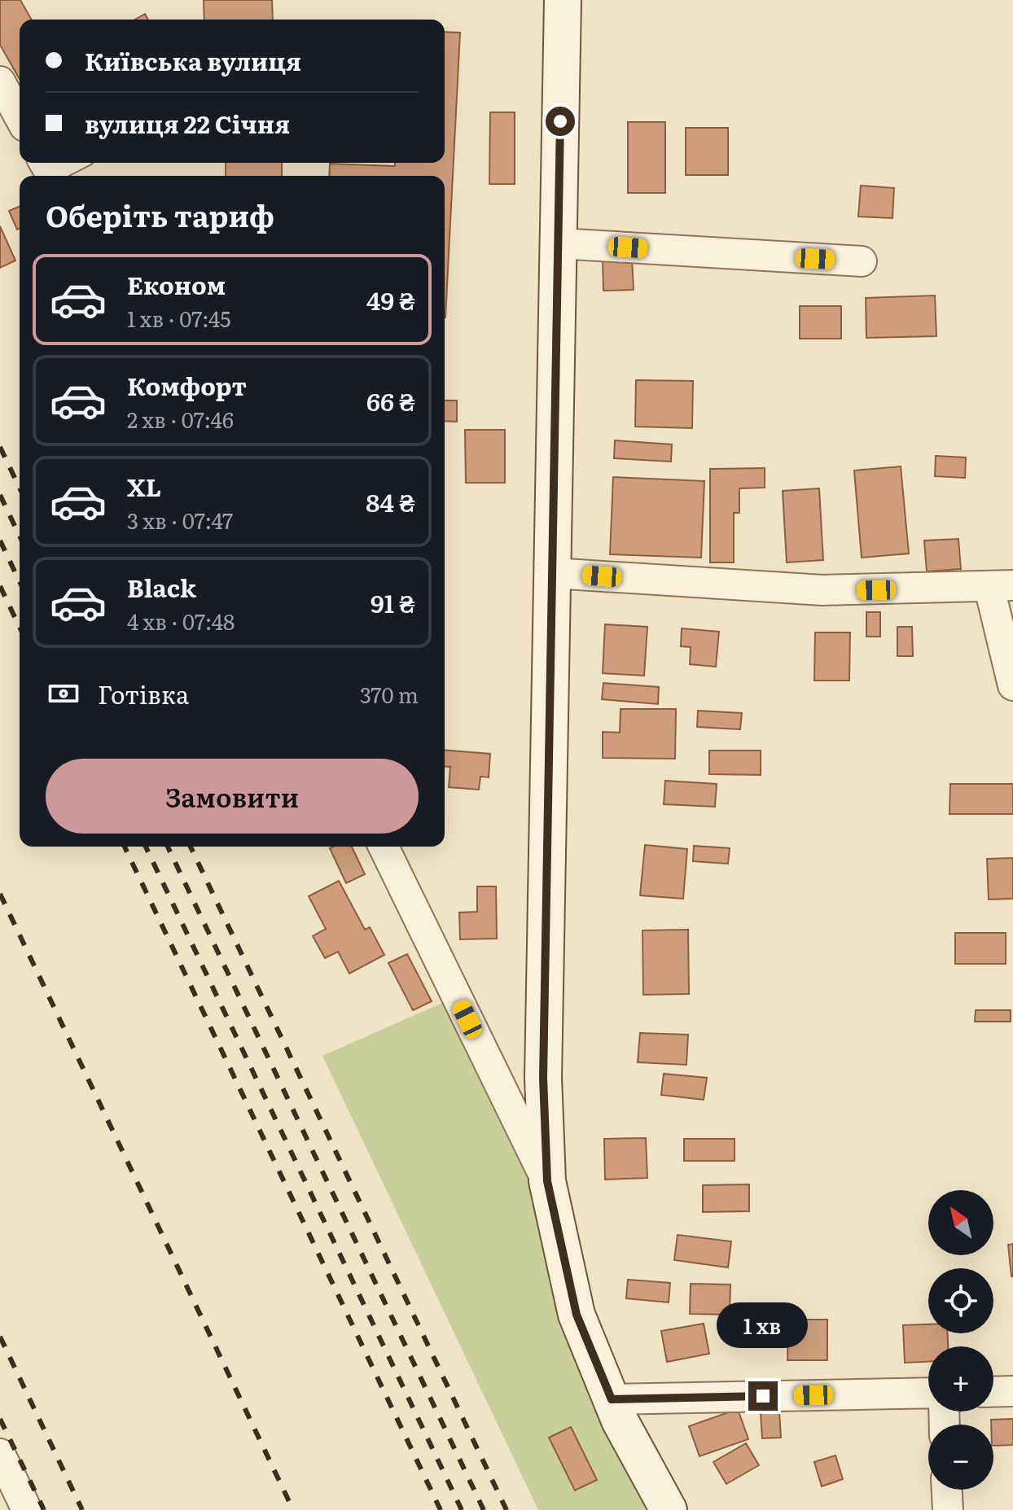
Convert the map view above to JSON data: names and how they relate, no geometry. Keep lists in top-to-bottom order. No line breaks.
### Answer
{"north":"top left","page":{"banner":["Київська вулиця","вулиця 22 Січня"],"heading":"Оберіть тариф","list":[{"name":"Економ","note":"1 хв · 07:45","value":"49 ₴"},{"name":"Комфорт","note":"2 хв · 07:46","value":"66 ₴"},{"name":"XL","note":"3 хв · 07:47","value":"84 ₴"},{"name":"Black","note":"4 хв · 07:48","value":"91 ₴"}],"pay":["Готівка","370 m"],"buttons":"Замовити","map_buttons":["+","−"],"bubble":"1 хв"}}
